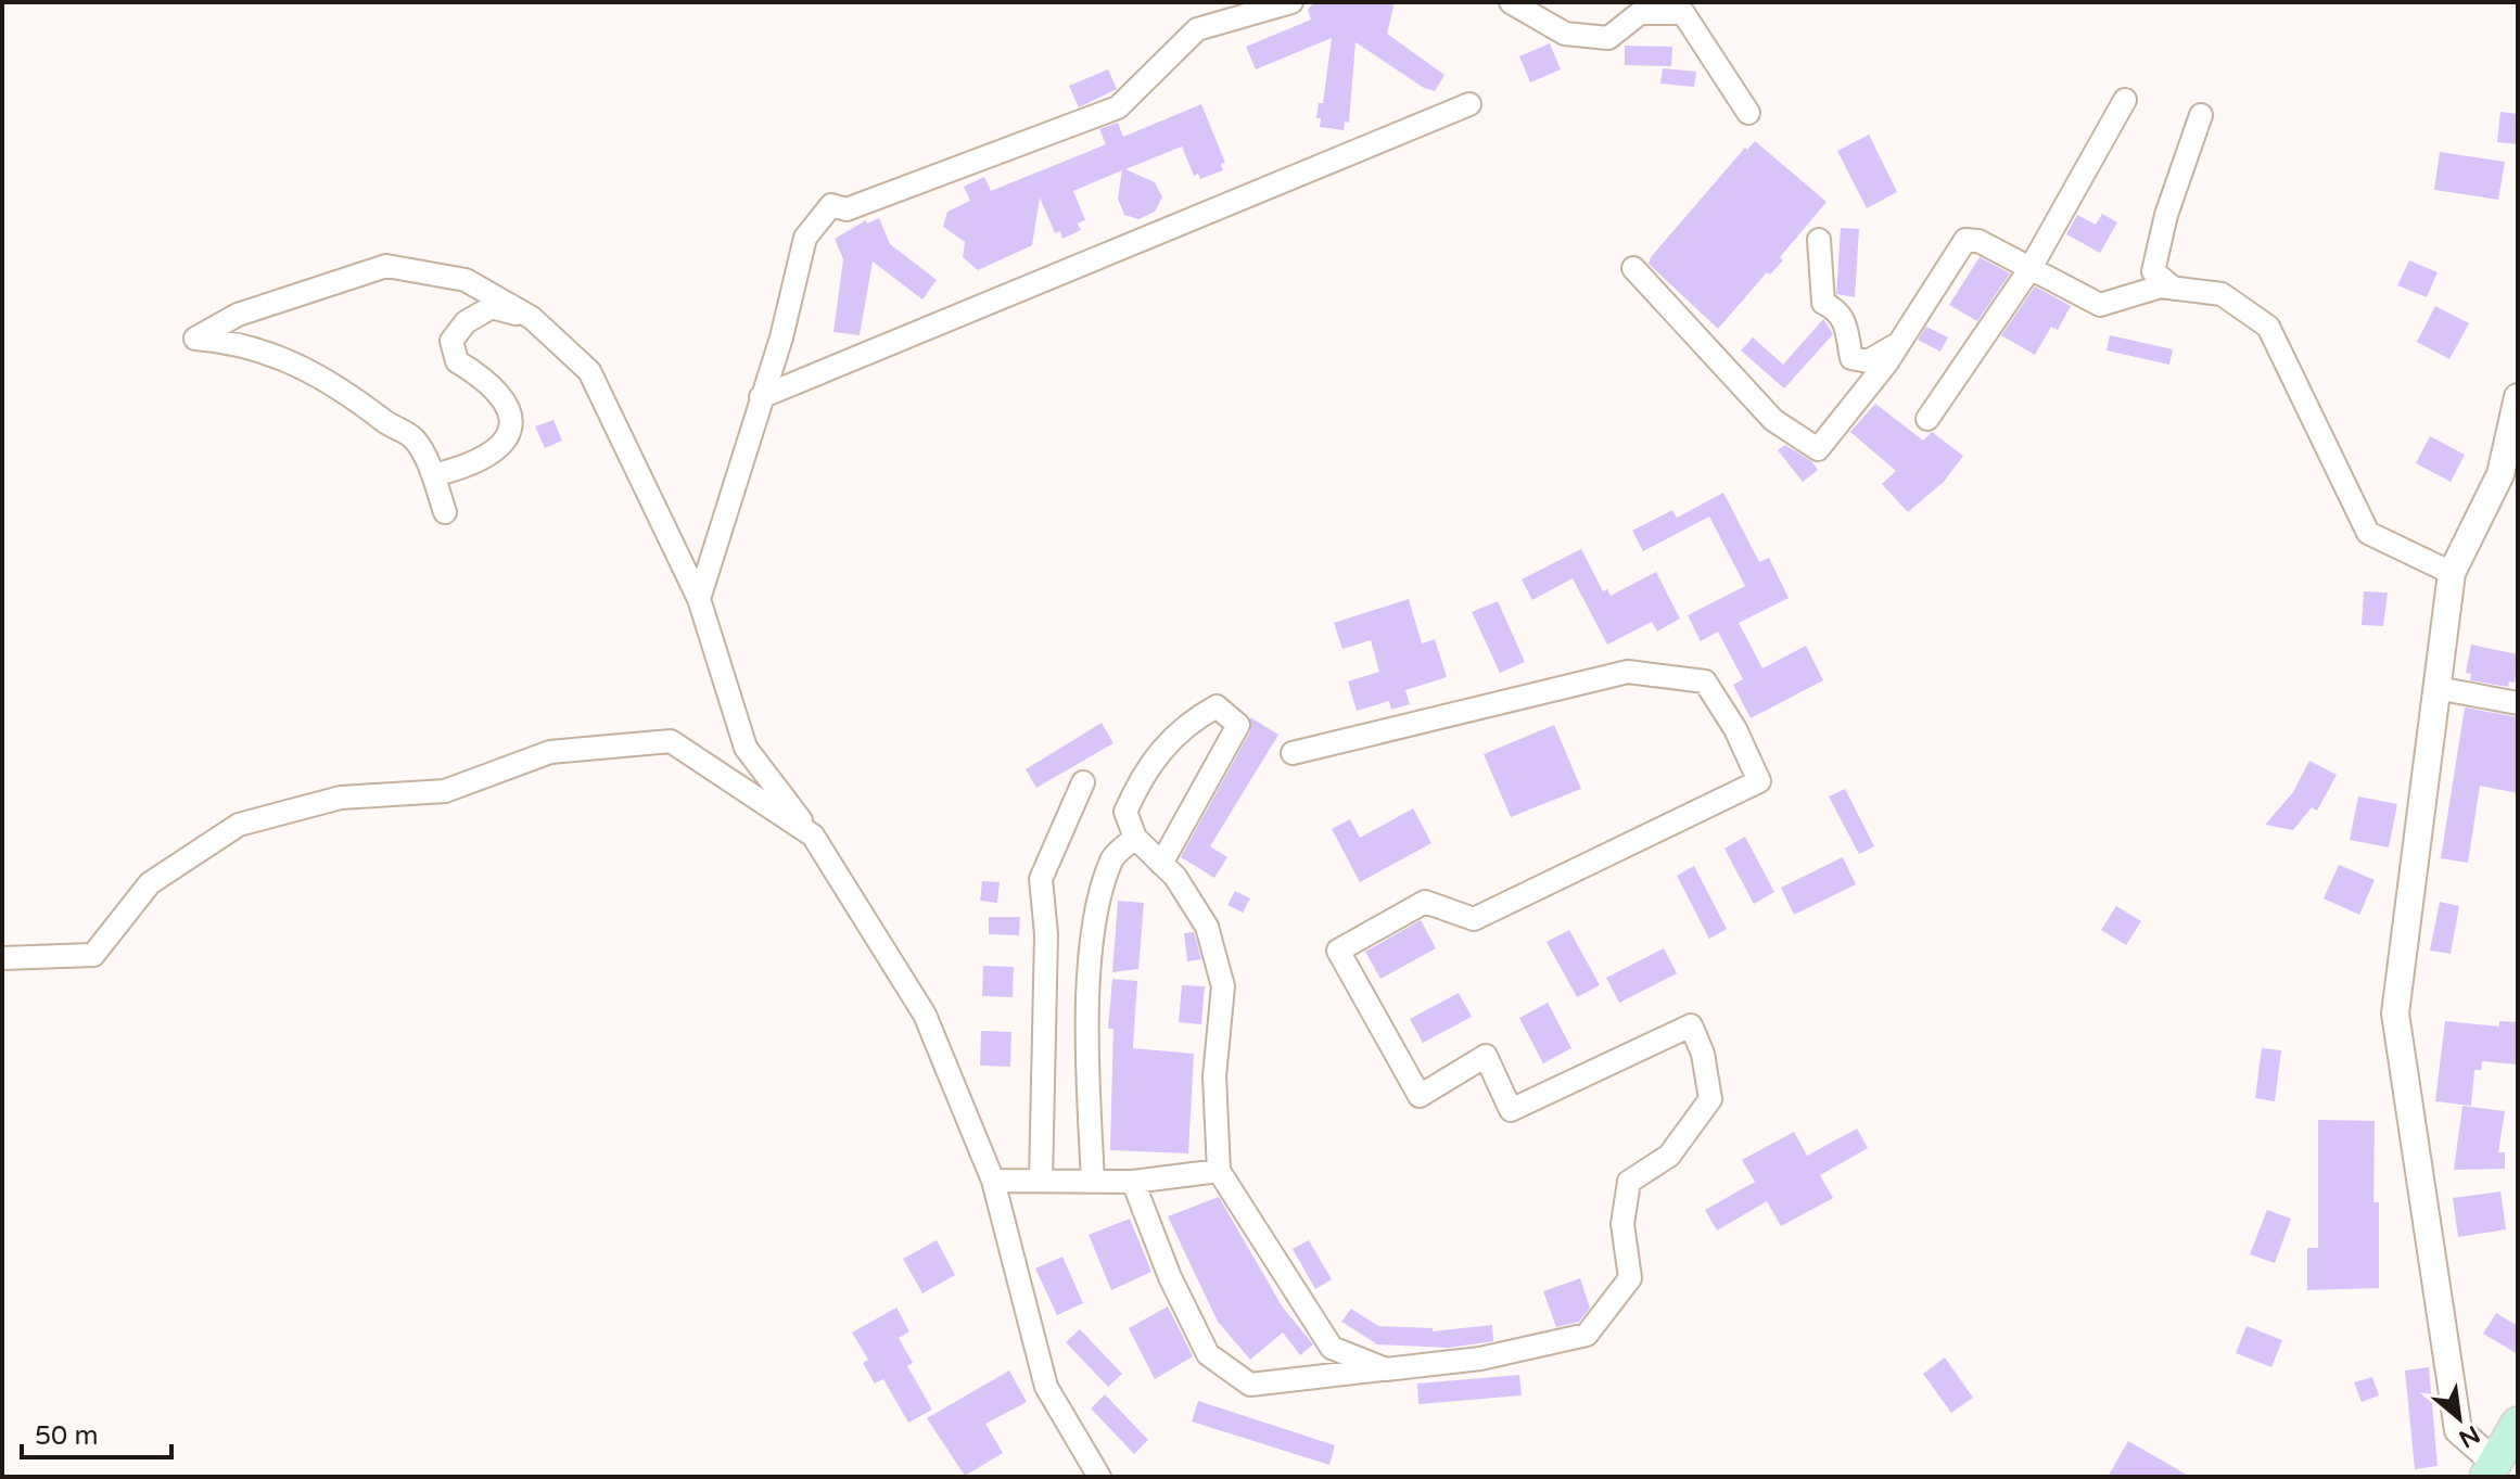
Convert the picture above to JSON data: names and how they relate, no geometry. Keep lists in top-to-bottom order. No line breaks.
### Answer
{"scale_bar":"50 m","north":"bottom right"}
